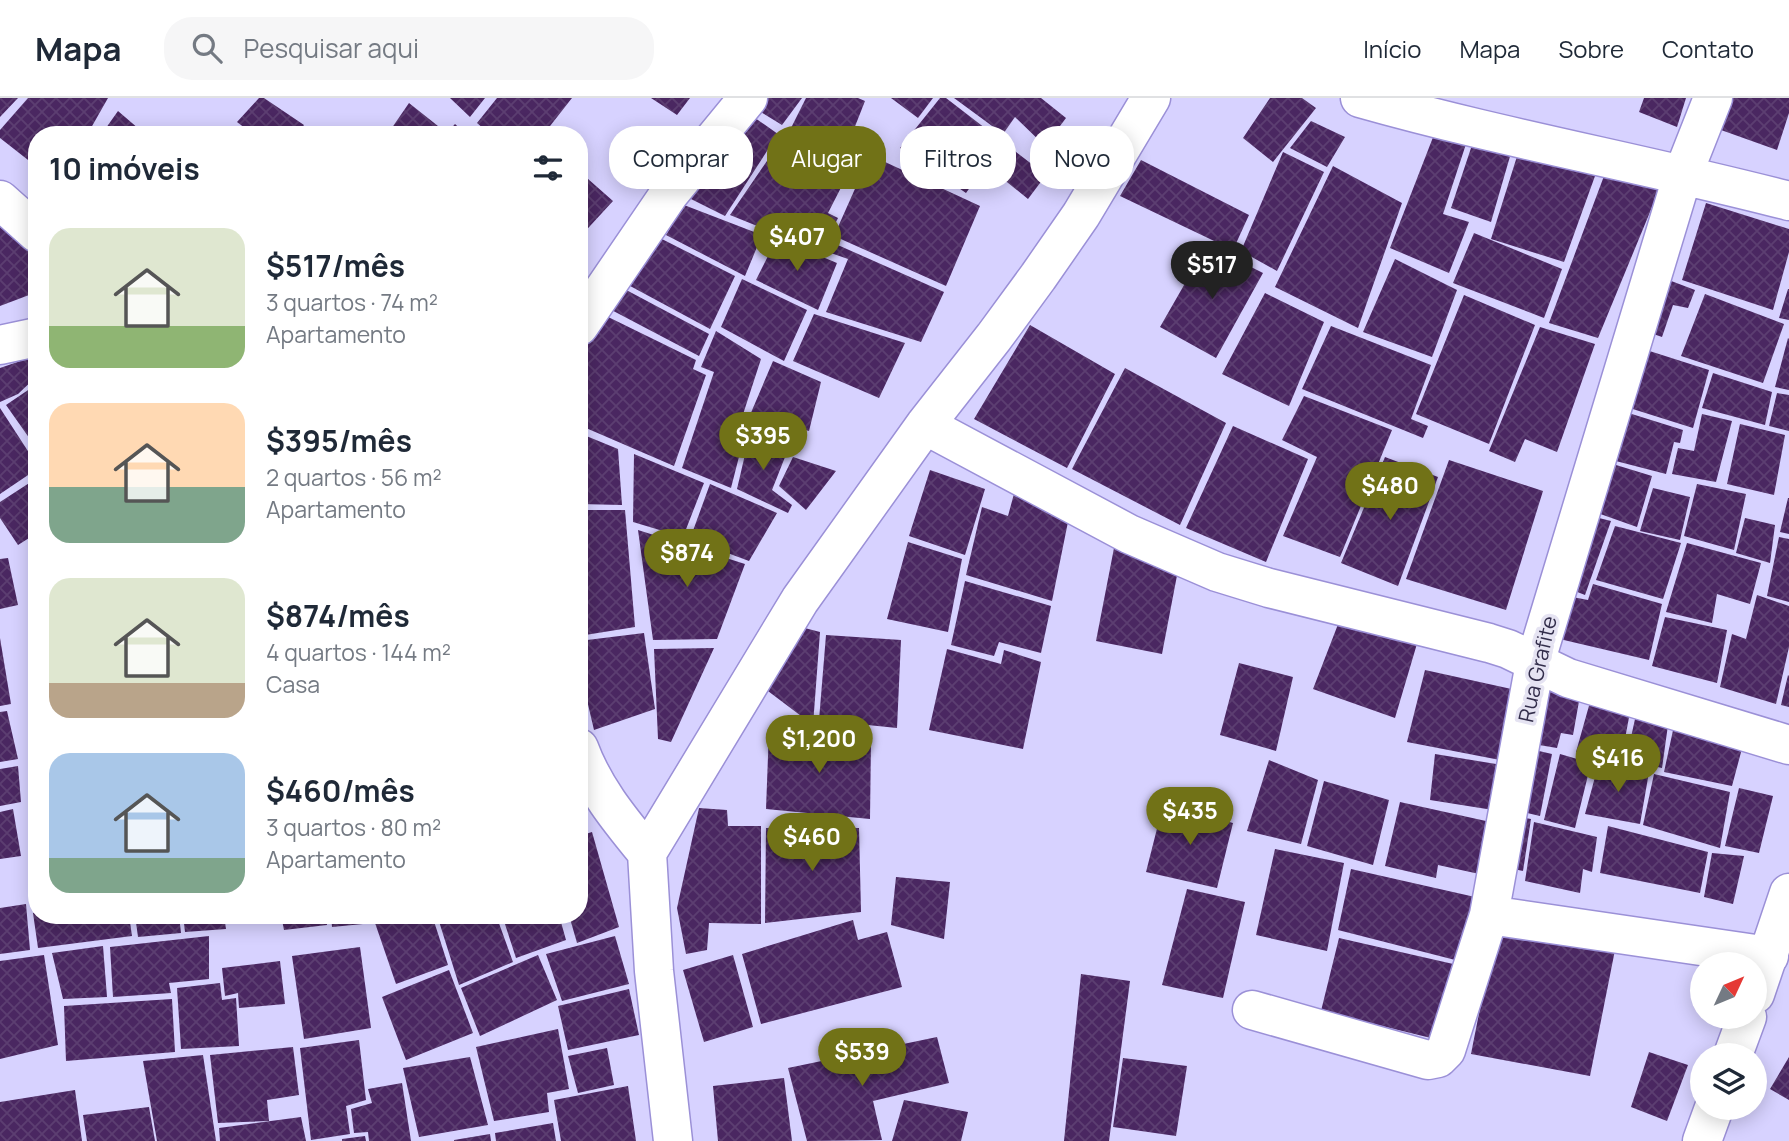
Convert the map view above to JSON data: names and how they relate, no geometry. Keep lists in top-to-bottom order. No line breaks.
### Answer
{"streets":{"street":["Rua Grafite"]},"north":"top right","page":{"header":"Mapa","search":"Pesquisar aqui","nav":["Início","Mapa","Sobre","Contato"],"chip":["Comprar","Alugar","Filtros","Novo"],"heading":"10 imóveis","list":[{"name":"$517/mês","note":"3 quartos · 74 m² · Apartamento"},{"name":"$395/mês","note":"2 quartos · 56 m² · Apartamento"},{"name":"$874/mês","note":"4 quartos · 144 m² · Casa"},{"name":"$460/mês","note":"3 quartos · 80 m² · Apartamento"}],"price":["$407","$517","$395","$480","$874","$1,200","$416","$435","$460","$539"]}}
